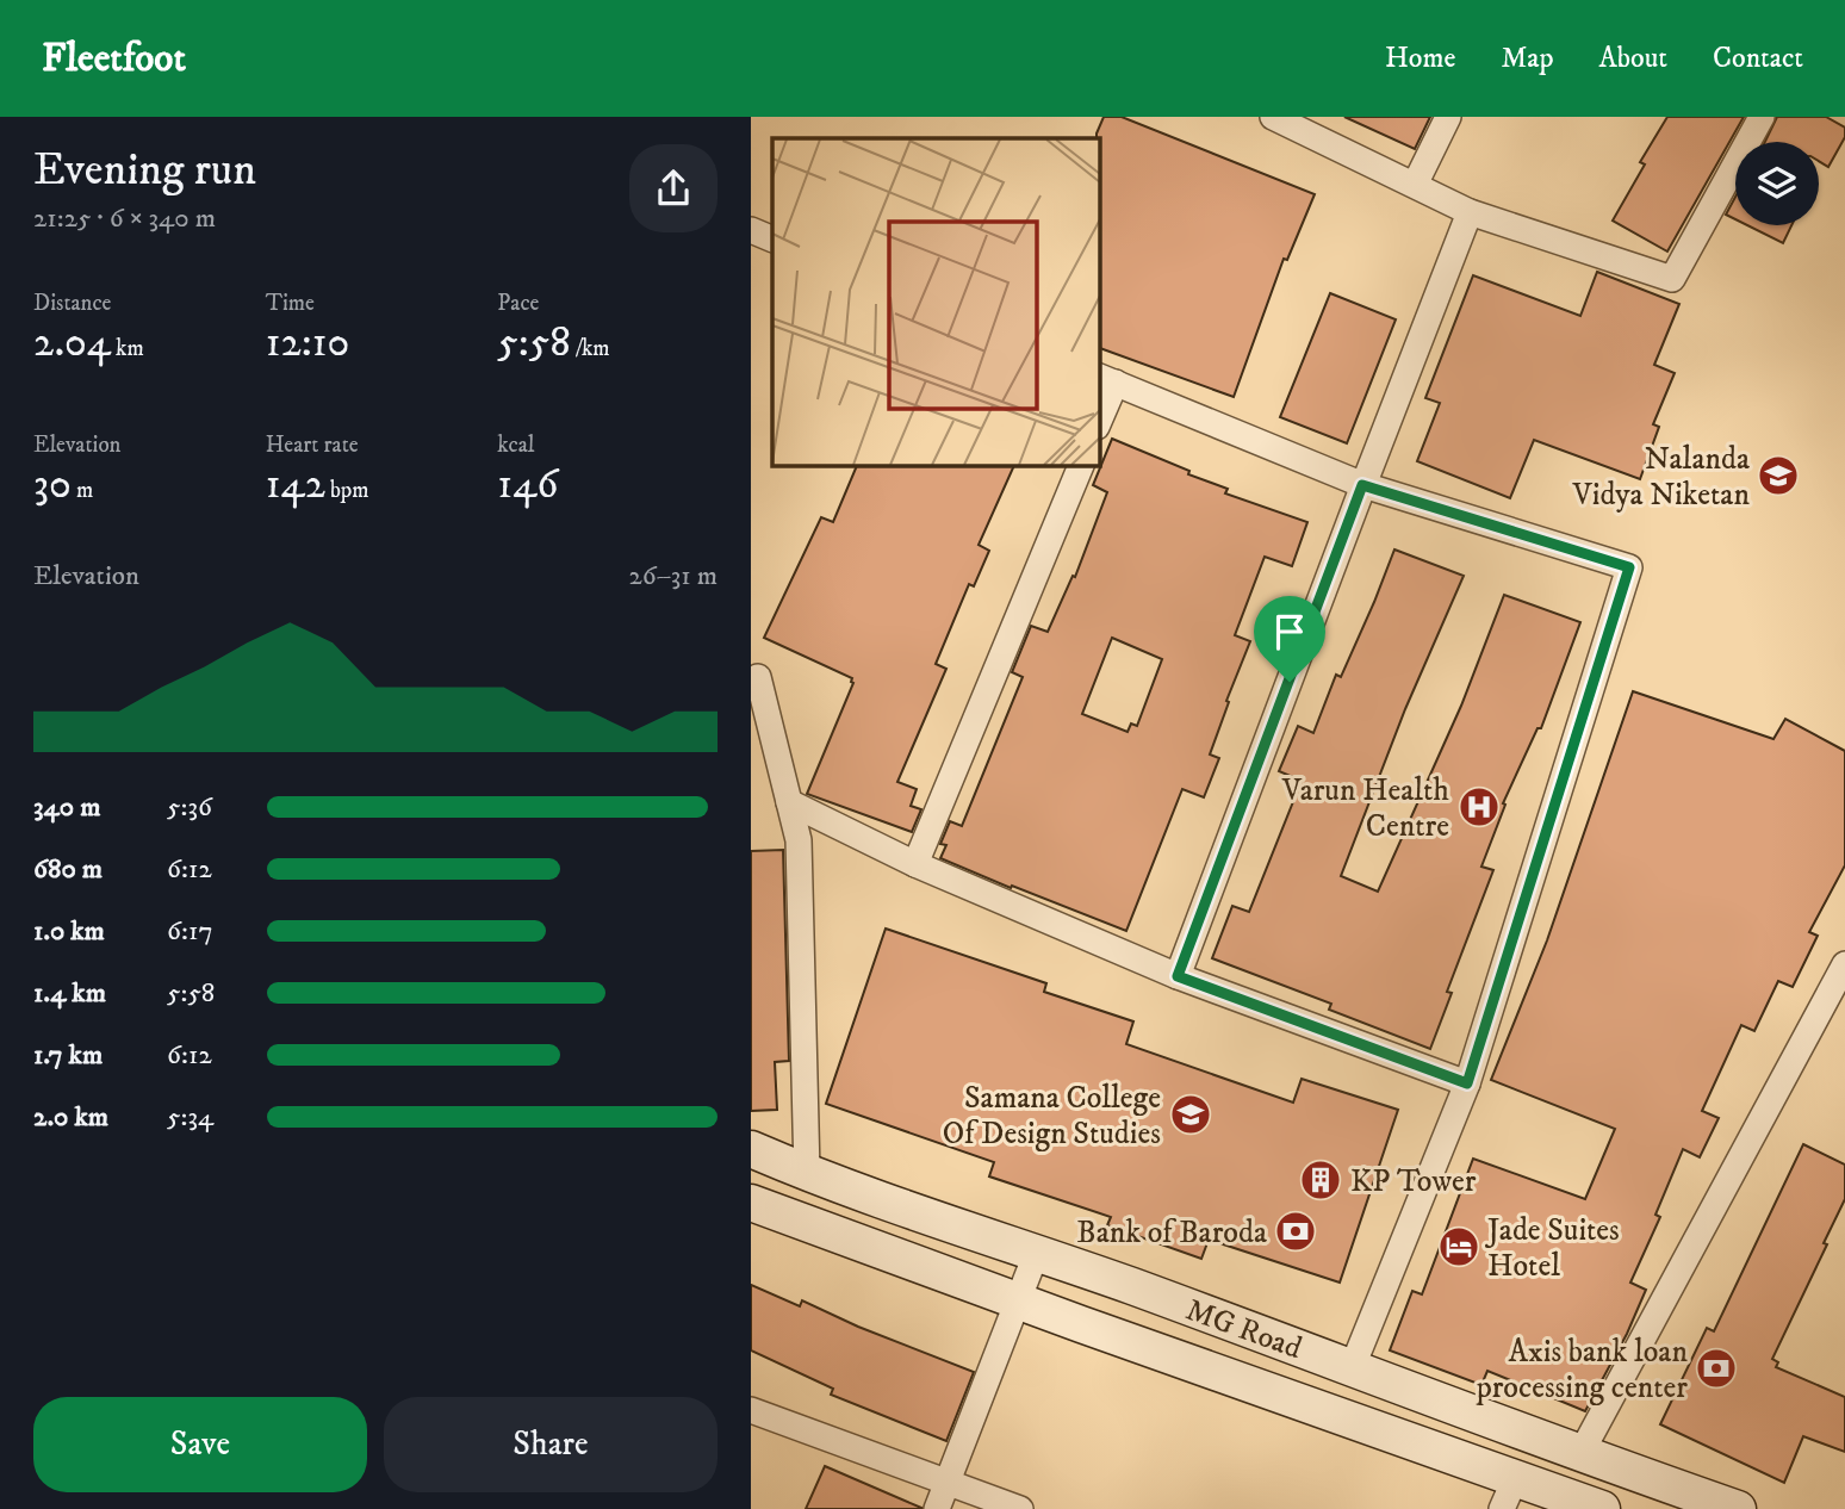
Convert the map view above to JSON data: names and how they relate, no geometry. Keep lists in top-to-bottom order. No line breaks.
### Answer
{"streets":{"main road":["MG Road"]},"places":{"school or university":["Nalanda Vidya Niketan","Samana College Of Design Studies"],"hospital":["Varun Health Centre"],"building":["KP Tower"],"bank":["Bank of Baroda","Axis bank loan processing center"],"hotel":["Jade Suites Hotel"]},"page":{"header":"Fleetfoot","nav":["Home","Map","About","Contact"],"heading":["Evening run","21:25 · 6 × 340 m"],"stats":[["Distance","2.04 km"],["Time","12:10"],["Pace","5:58 /km"],["Elevation","30 m"],["Heart rate","142 bpm"],["kcal","146"]],"chart":["Elevation","26–31 m"],"list":[{"name":"340 m","note":"5:36"},{"name":"680 m","note":"6:12"},{"name":"1.0 km","note":"6:17"},{"name":"1.4 km","note":"5:58"},{"name":"1.7 km","note":"6:12"},{"name":"2.0 km","note":"5:34"}],"buttons":["Save","Share"]}}
